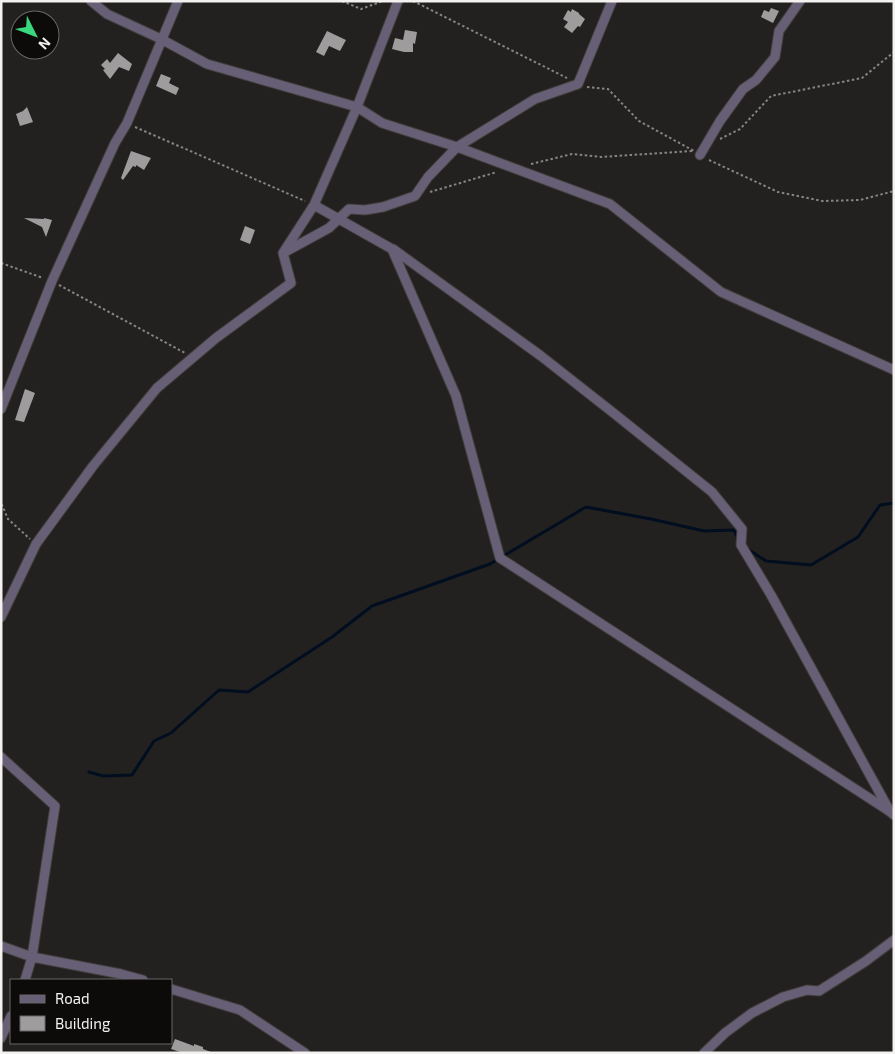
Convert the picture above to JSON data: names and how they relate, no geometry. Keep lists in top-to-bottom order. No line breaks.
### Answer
{"legend":["Road","Building"],"north":"bottom right"}
